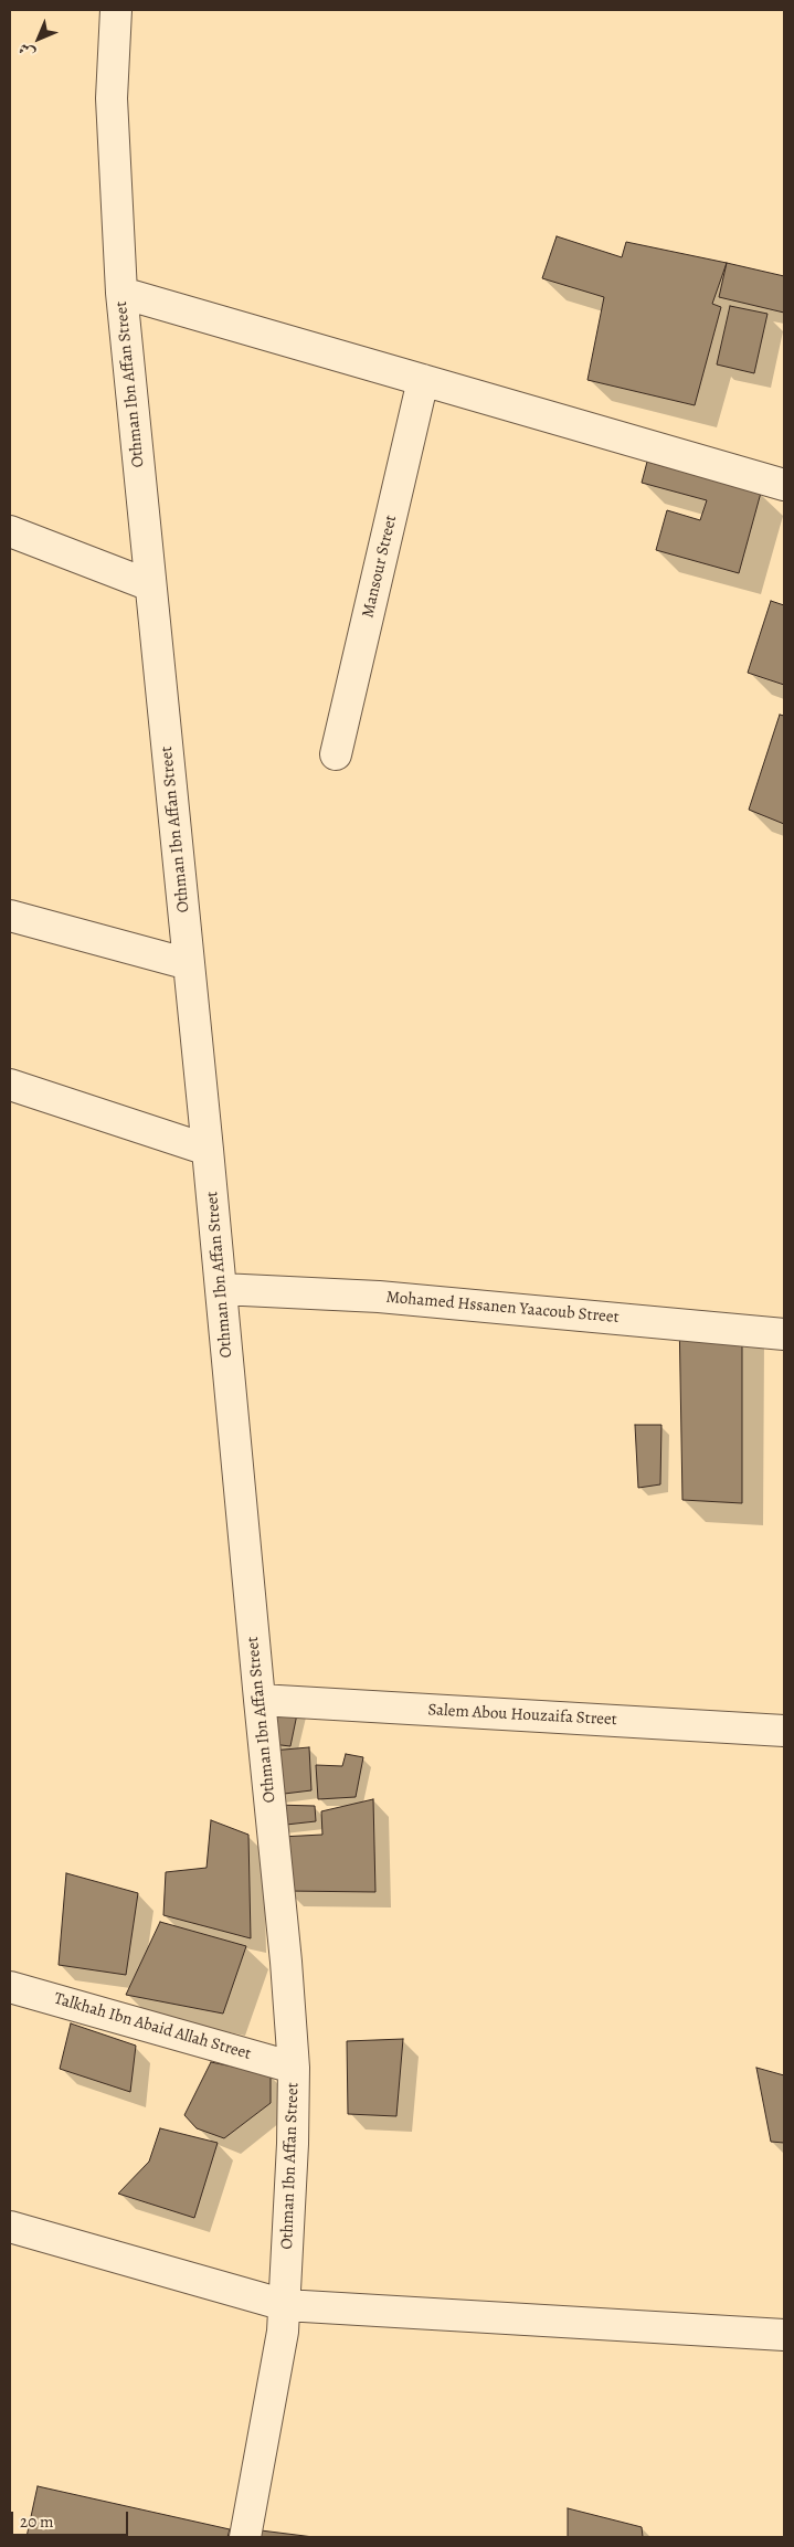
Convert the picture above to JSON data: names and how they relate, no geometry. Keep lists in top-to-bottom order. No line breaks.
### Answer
{"streets":{"street":["Othman Ibn Affan Street","Mansour Street","Mohamed Hssanen Yaacoub Street","Salem Abou Houzaifa Street","Talkhah Ibn Abaid Allah Street"]},"crossings":[["Othman Ibn Affan Street","Mohamed Hssanen Yaacoub Street"],["Othman Ibn Affan Street","Salem Abou Houzaifa Street"],["Othman Ibn Affan Street","Talkhah Ibn Abaid Allah Street"]],"scale_bar":"20 m","north":"bottom left"}
